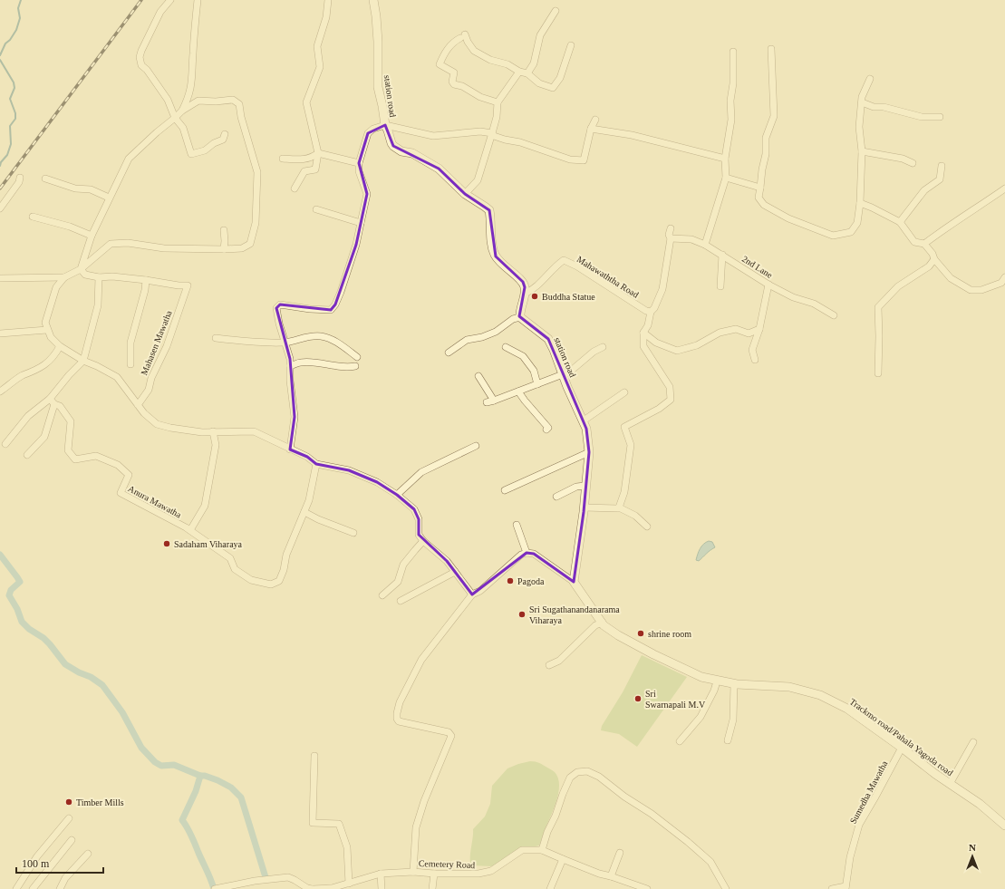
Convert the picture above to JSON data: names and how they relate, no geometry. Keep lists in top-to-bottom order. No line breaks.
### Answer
{"streets":{"street":["station road","2nd Lane","Mahawaththa Road","Mahasen Mawatha","Anura Mawatha","Trackmo road/Pahala Yagoda road","Sumedha Mawatha","Cemetery Road"]},"crossings":[["station road","Mahawaththa Road"],["station road","Trackmo road/Pahala Yagoda road"],["Trackmo road/Pahala Yagoda road","Sumedha Mawatha"]],"places":["Buddha Statue","Sadaham Viharaya","Pagoda","Sri Sugathanandanarama Viharaya","shrine room","Sri Swarnapali M.V","Timber Mills"],"scale_bar":"100 m","north":"top"}
